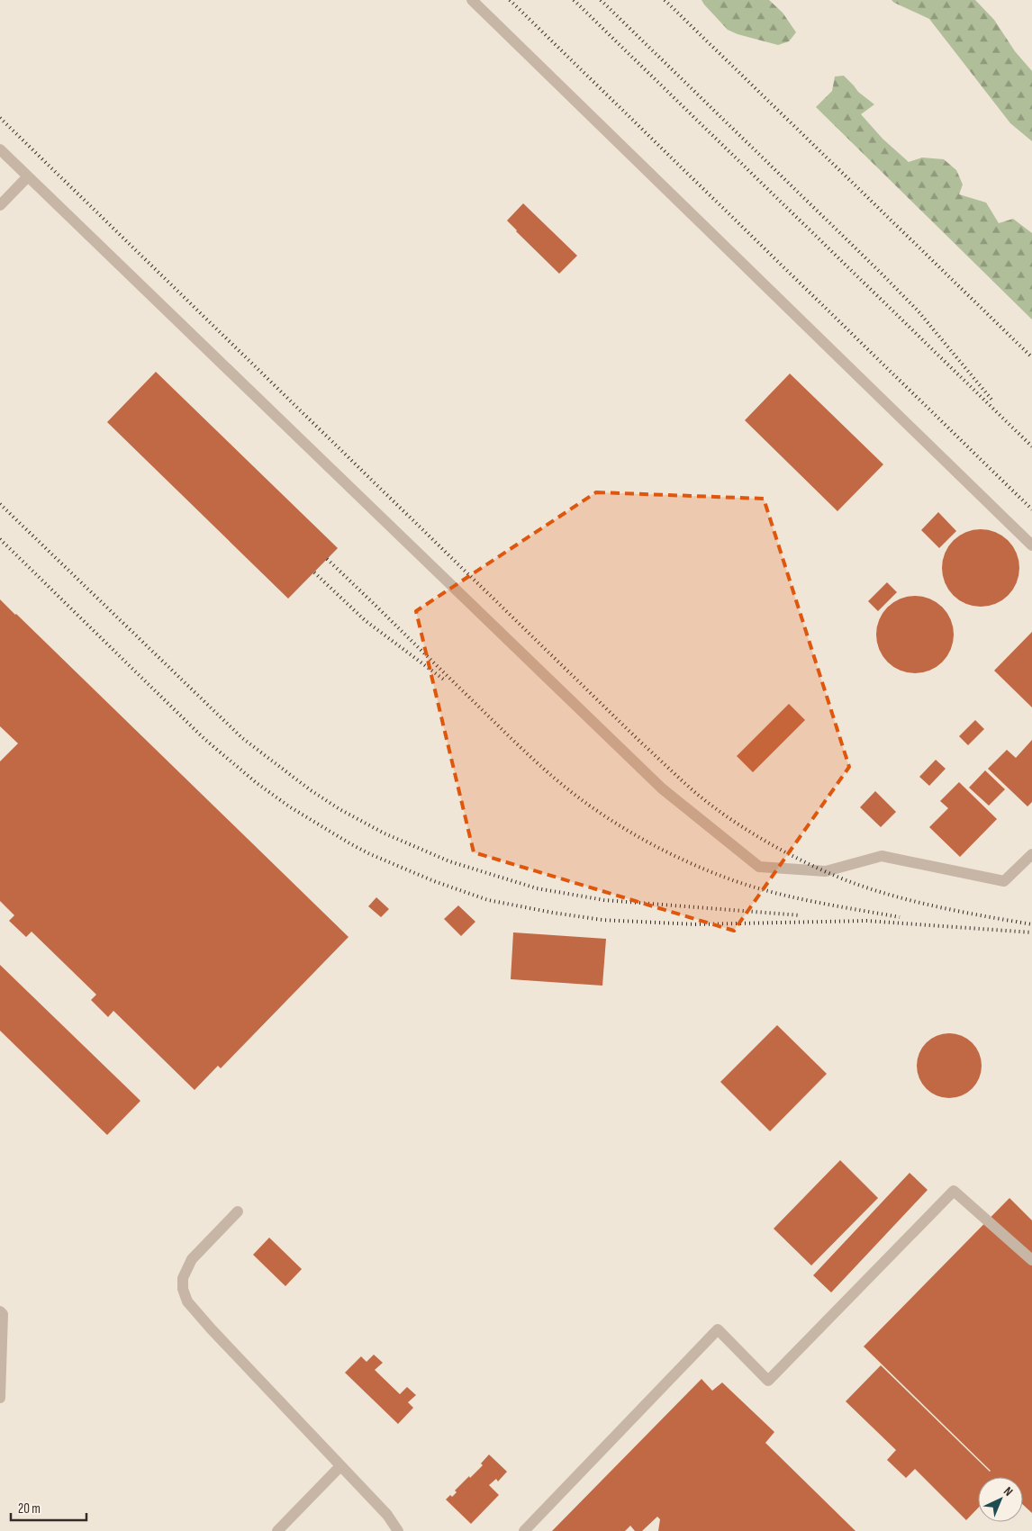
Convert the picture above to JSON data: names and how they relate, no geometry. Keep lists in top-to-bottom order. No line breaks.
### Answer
{"scale_bar":"20 m","north":"top right"}
